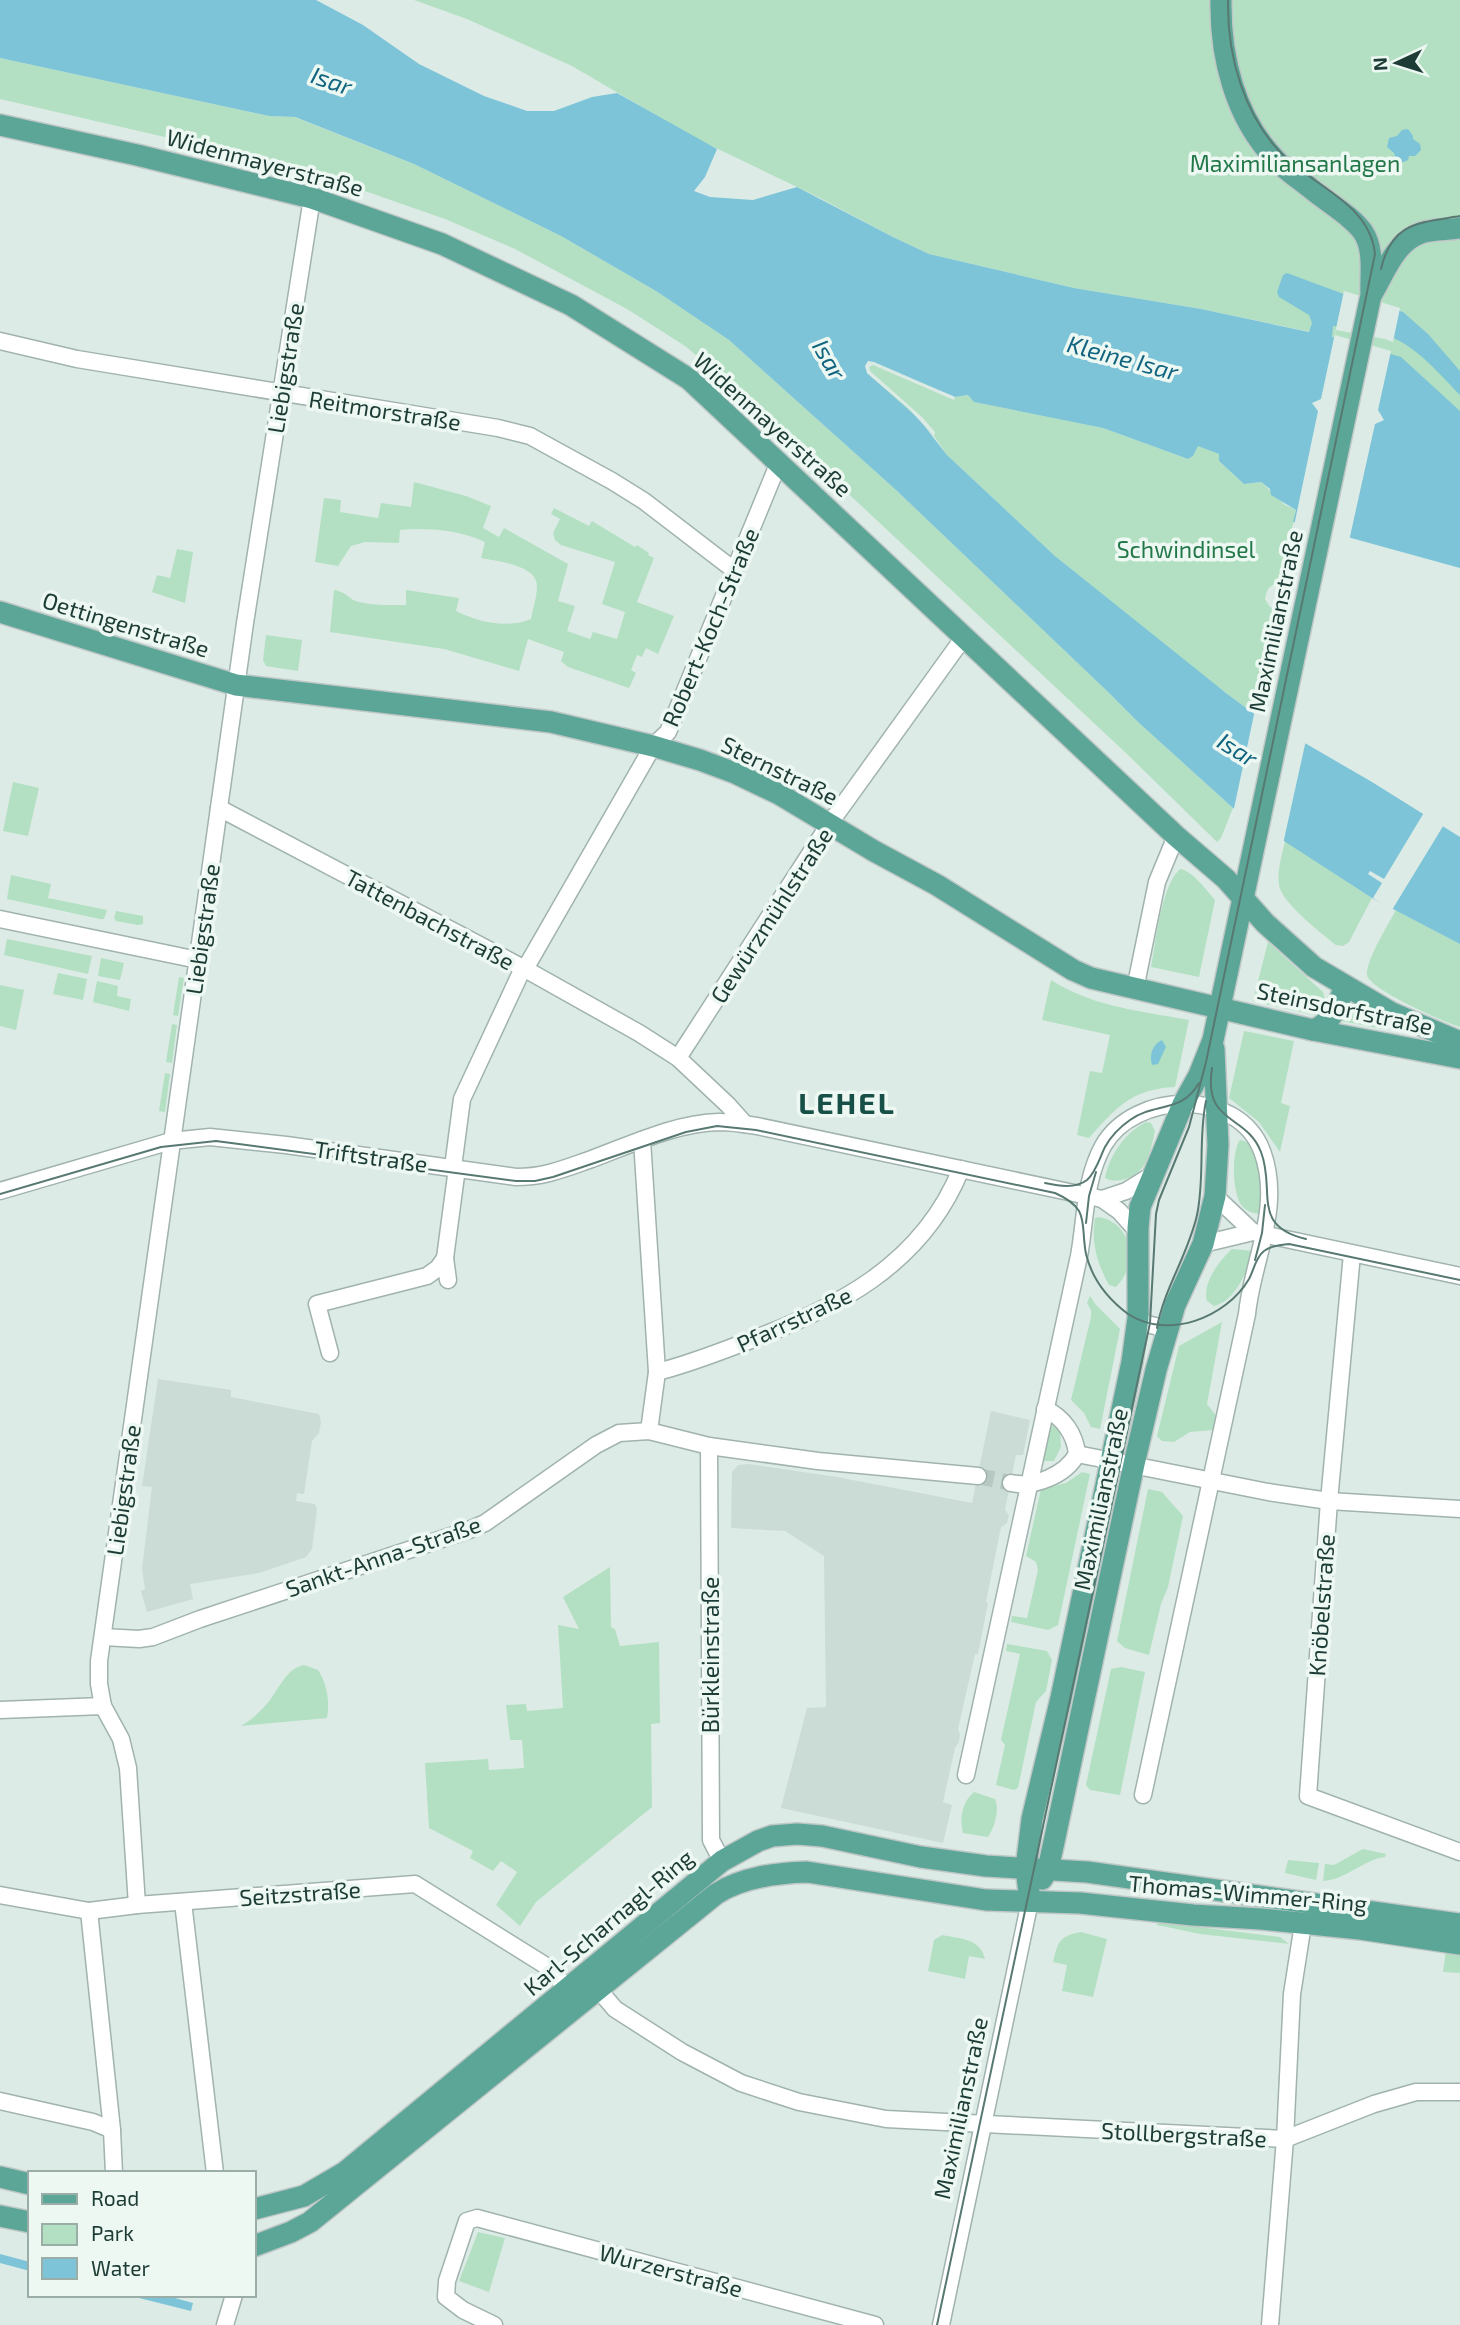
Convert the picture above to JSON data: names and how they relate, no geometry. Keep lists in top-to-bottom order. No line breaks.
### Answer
{"streets":{"main road":["Widenmayerstraße","Maximilianstraße","Oettingenstraße","Sternstraße","Steinsdorfstraße","Thomas-Wimmer-Ring","Karl-Scharnagl-Ring"],"street":["Liebigstraße","Reitmorstraße","Robert-Koch-Straße","Gewürzmühlstraße","Tattenbachstraße","Triftstraße","Pfarrstraße","Sankt-Anna-Straße","Knöbelstraße","Bürkleinstraße","Seitzstraße","Stollbergstraße","Wurzerstraße"]},"crossings":[["Widenmayerstraße","Liebigstraße"],["Widenmayerstraße","Maximilianstraße"],["Widenmayerstraße","Robert-Koch-Straße"],["Widenmayerstraße","Gewürzmühlstraße"],["Widenmayerstraße","Steinsdorfstraße"],["Liebigstraße","Reitmorstraße"],["Liebigstraße","Oettingenstraße"],["Liebigstraße","Sternstraße"],["Liebigstraße","Tattenbachstraße"],["Liebigstraße","Triftstraße"],["Liebigstraße","Sankt-Anna-Straße"],["Reitmorstraße","Robert-Koch-Straße"],["Maximilianstraße","Sternstraße"],["Maximilianstraße","Steinsdorfstraße"],["Maximilianstraße","Thomas-Wimmer-Ring"],["Maximilianstraße","Karl-Scharnagl-Ring"],["Maximilianstraße","Stollbergstraße"],["Oettingenstraße","Sternstraße"],["Robert-Koch-Straße","Sternstraße"],["Robert-Koch-Straße","Tattenbachstraße"],["Robert-Koch-Straße","Triftstraße"],["Sternstraße","Gewürzmühlstraße"],["Sternstraße","Steinsdorfstraße"],["Gewürzmühlstraße","Tattenbachstraße"],["Tattenbachstraße","Triftstraße"],["Triftstraße","Pfarrstraße"],["Sankt-Anna-Straße","Bürkleinstraße"],["Bürkleinstraße","Karl-Scharnagl-Ring"],["Seitzstraße","Karl-Scharnagl-Ring"],["Thomas-Wimmer-Ring","Karl-Scharnagl-Ring"],["Karl-Scharnagl-Ring","Stollbergstraße"]],"districts":["LEHEL"],"water":["Isar","Kleine Isar"],"parks":["Maximiliansanlagen","Schwindinsel"],"legend":["Road","Park","Water"],"north":"left"}
